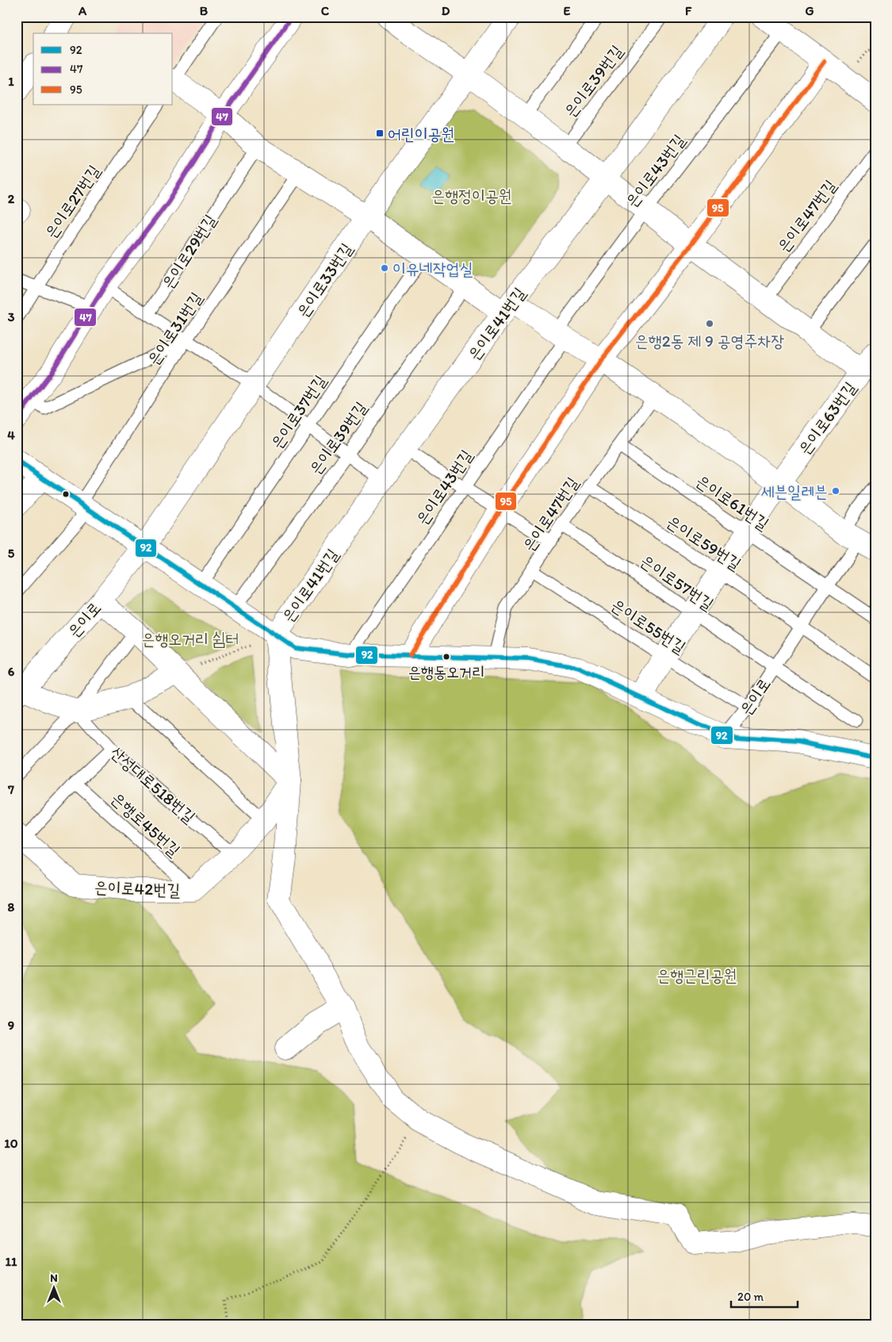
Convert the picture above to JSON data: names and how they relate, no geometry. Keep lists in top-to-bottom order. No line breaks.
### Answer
{"streets":{"street":["은이로33번길","은이로41번길","은이로63번길","은이로","은이로42번길"],"lane":["은이로39번길","은이로43번길","은이로27번길","은이로47번길","은이로29번길","은이로31번길","은이로37번길","은이로61번길","은이로59번길","은이로57번길","은이로55번길","산성대로518번길","은행로45번길"]},"crossings":[["은이로47번길","은이로61번길"],["은이로47번길","은이로59번길"],["은이로47번길","은이로57번길"],["은이로47번길","은이로55번길"],["은이로33번길","은이로"],["은이로63번길","은이로61번길"],["은이로63번길","은이로59번길"],["은이로63번길","은이로57번길"],["은이로63번길","은이로55번길"],["은이로61번길","은이로"],["은이로59번길","은이로"],["은이로57번길","은이로"],["은이로","은이로55번길"],["산성대로518번길","은이로42번길"],["은행로45번길","은이로42번길"]],"parks":["은행정이공원","은행오거리 쉼터","은행근린공원"],"places":{"transit":["어린이공원"],"other":["이유네작업실","은행2동 제 9 공영주차장","세븐일레븐","은행동오거리"]},"lines":["transit line 47","transit line 95","transit line 92"],"legend":["92","47","95"],"scale_bar":"20 m","north":"top","grid":{"columns":["A","B","C","D","E","F","G"],"rows":["1","2","3","4","5","6","7","8","9","10","11"]}}
